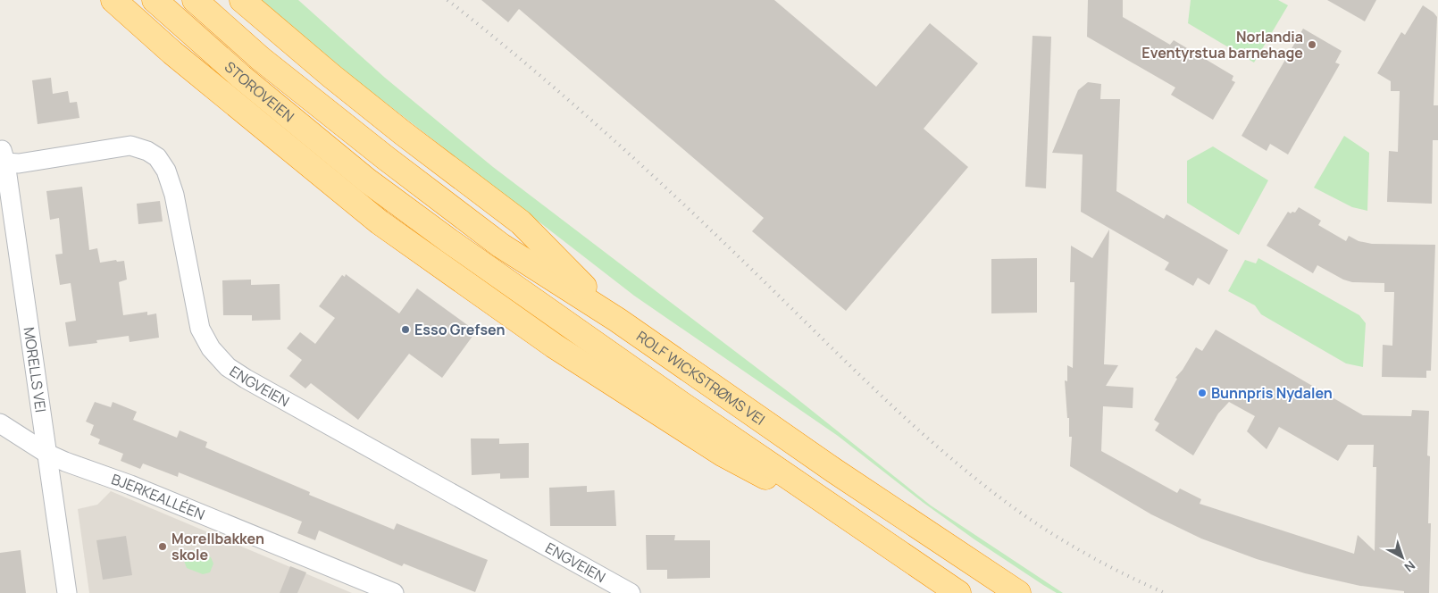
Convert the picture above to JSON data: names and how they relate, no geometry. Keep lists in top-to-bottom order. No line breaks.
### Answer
{"streets":{"highway":["STOROVEIEN","ROLF WICKSTRØMS VEI"],"street":["MORELLS VEI","ENGVEIEN","BJERKEALLÉEN"]},"crossings":[["STOROVEIEN","ROLF WICKSTRØMS VEI"],["MORELLS VEI","ENGVEIEN"],["MORELLS VEI","BJERKEALLÉEN"]],"places":["Norlandia Eventyrstua barnehage","Esso Grefsen","Bunnpris Nydalen","Morellbakken skole"],"north":"bottom right"}
